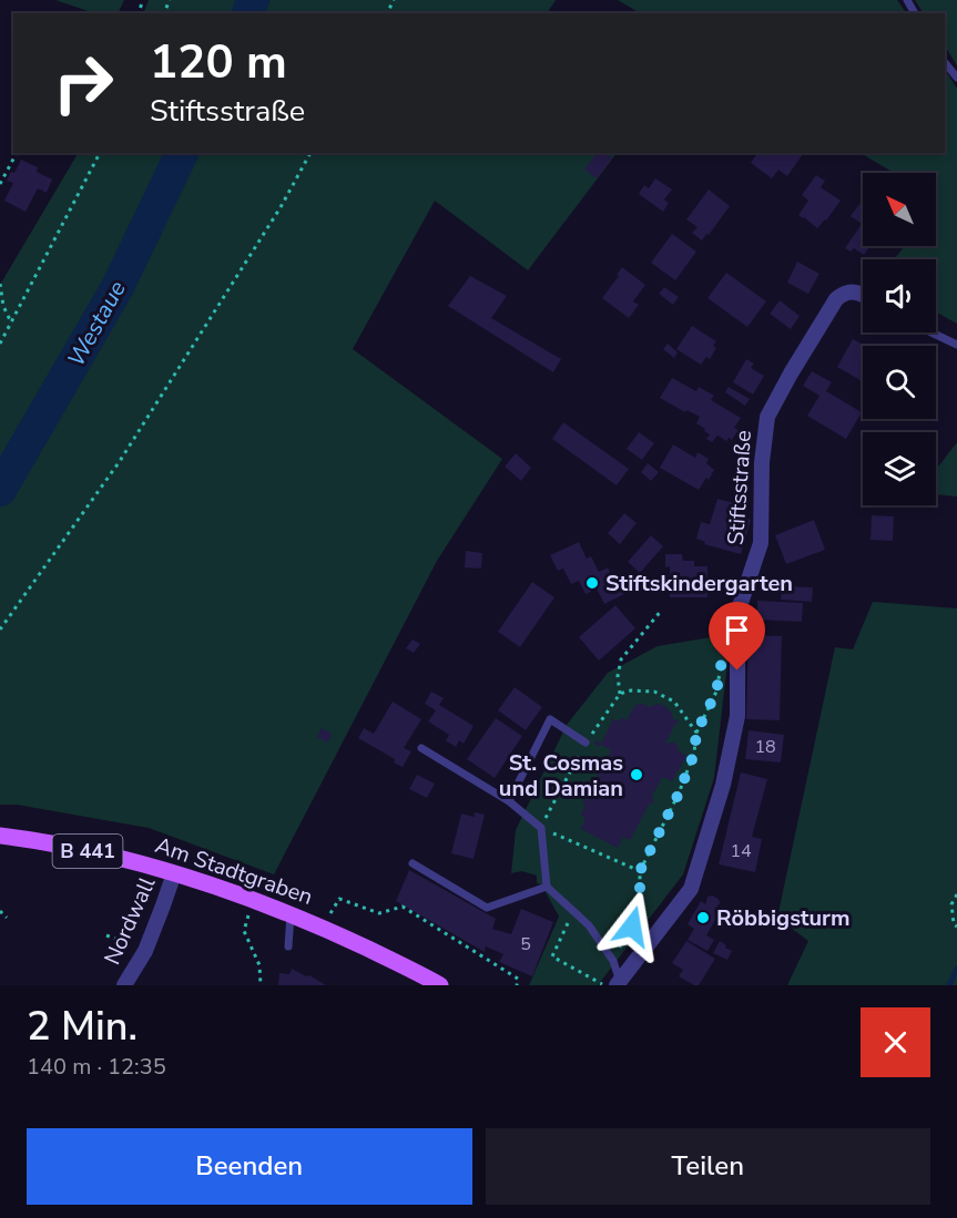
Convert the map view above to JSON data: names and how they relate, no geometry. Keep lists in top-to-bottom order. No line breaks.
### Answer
{"streets":{"main road":["B 441","Am Stadtgraben"],"street":["Stiftsstraße","Nordwall"]},"crossings":[["Am Stadtgraben","Nordwall"]],"water":["Westaue"],"places":["Stiftskindergarten","St. Cosmas und Damian","Röbbigsturm"],"house_numbers":["18","14","5"],"north":"top left","page":{"turn":["120 m","Stiftsstraße"],"heading":["2 Min.","140 m · 12:35"],"buttons":["Beenden","Teilen"]}}
